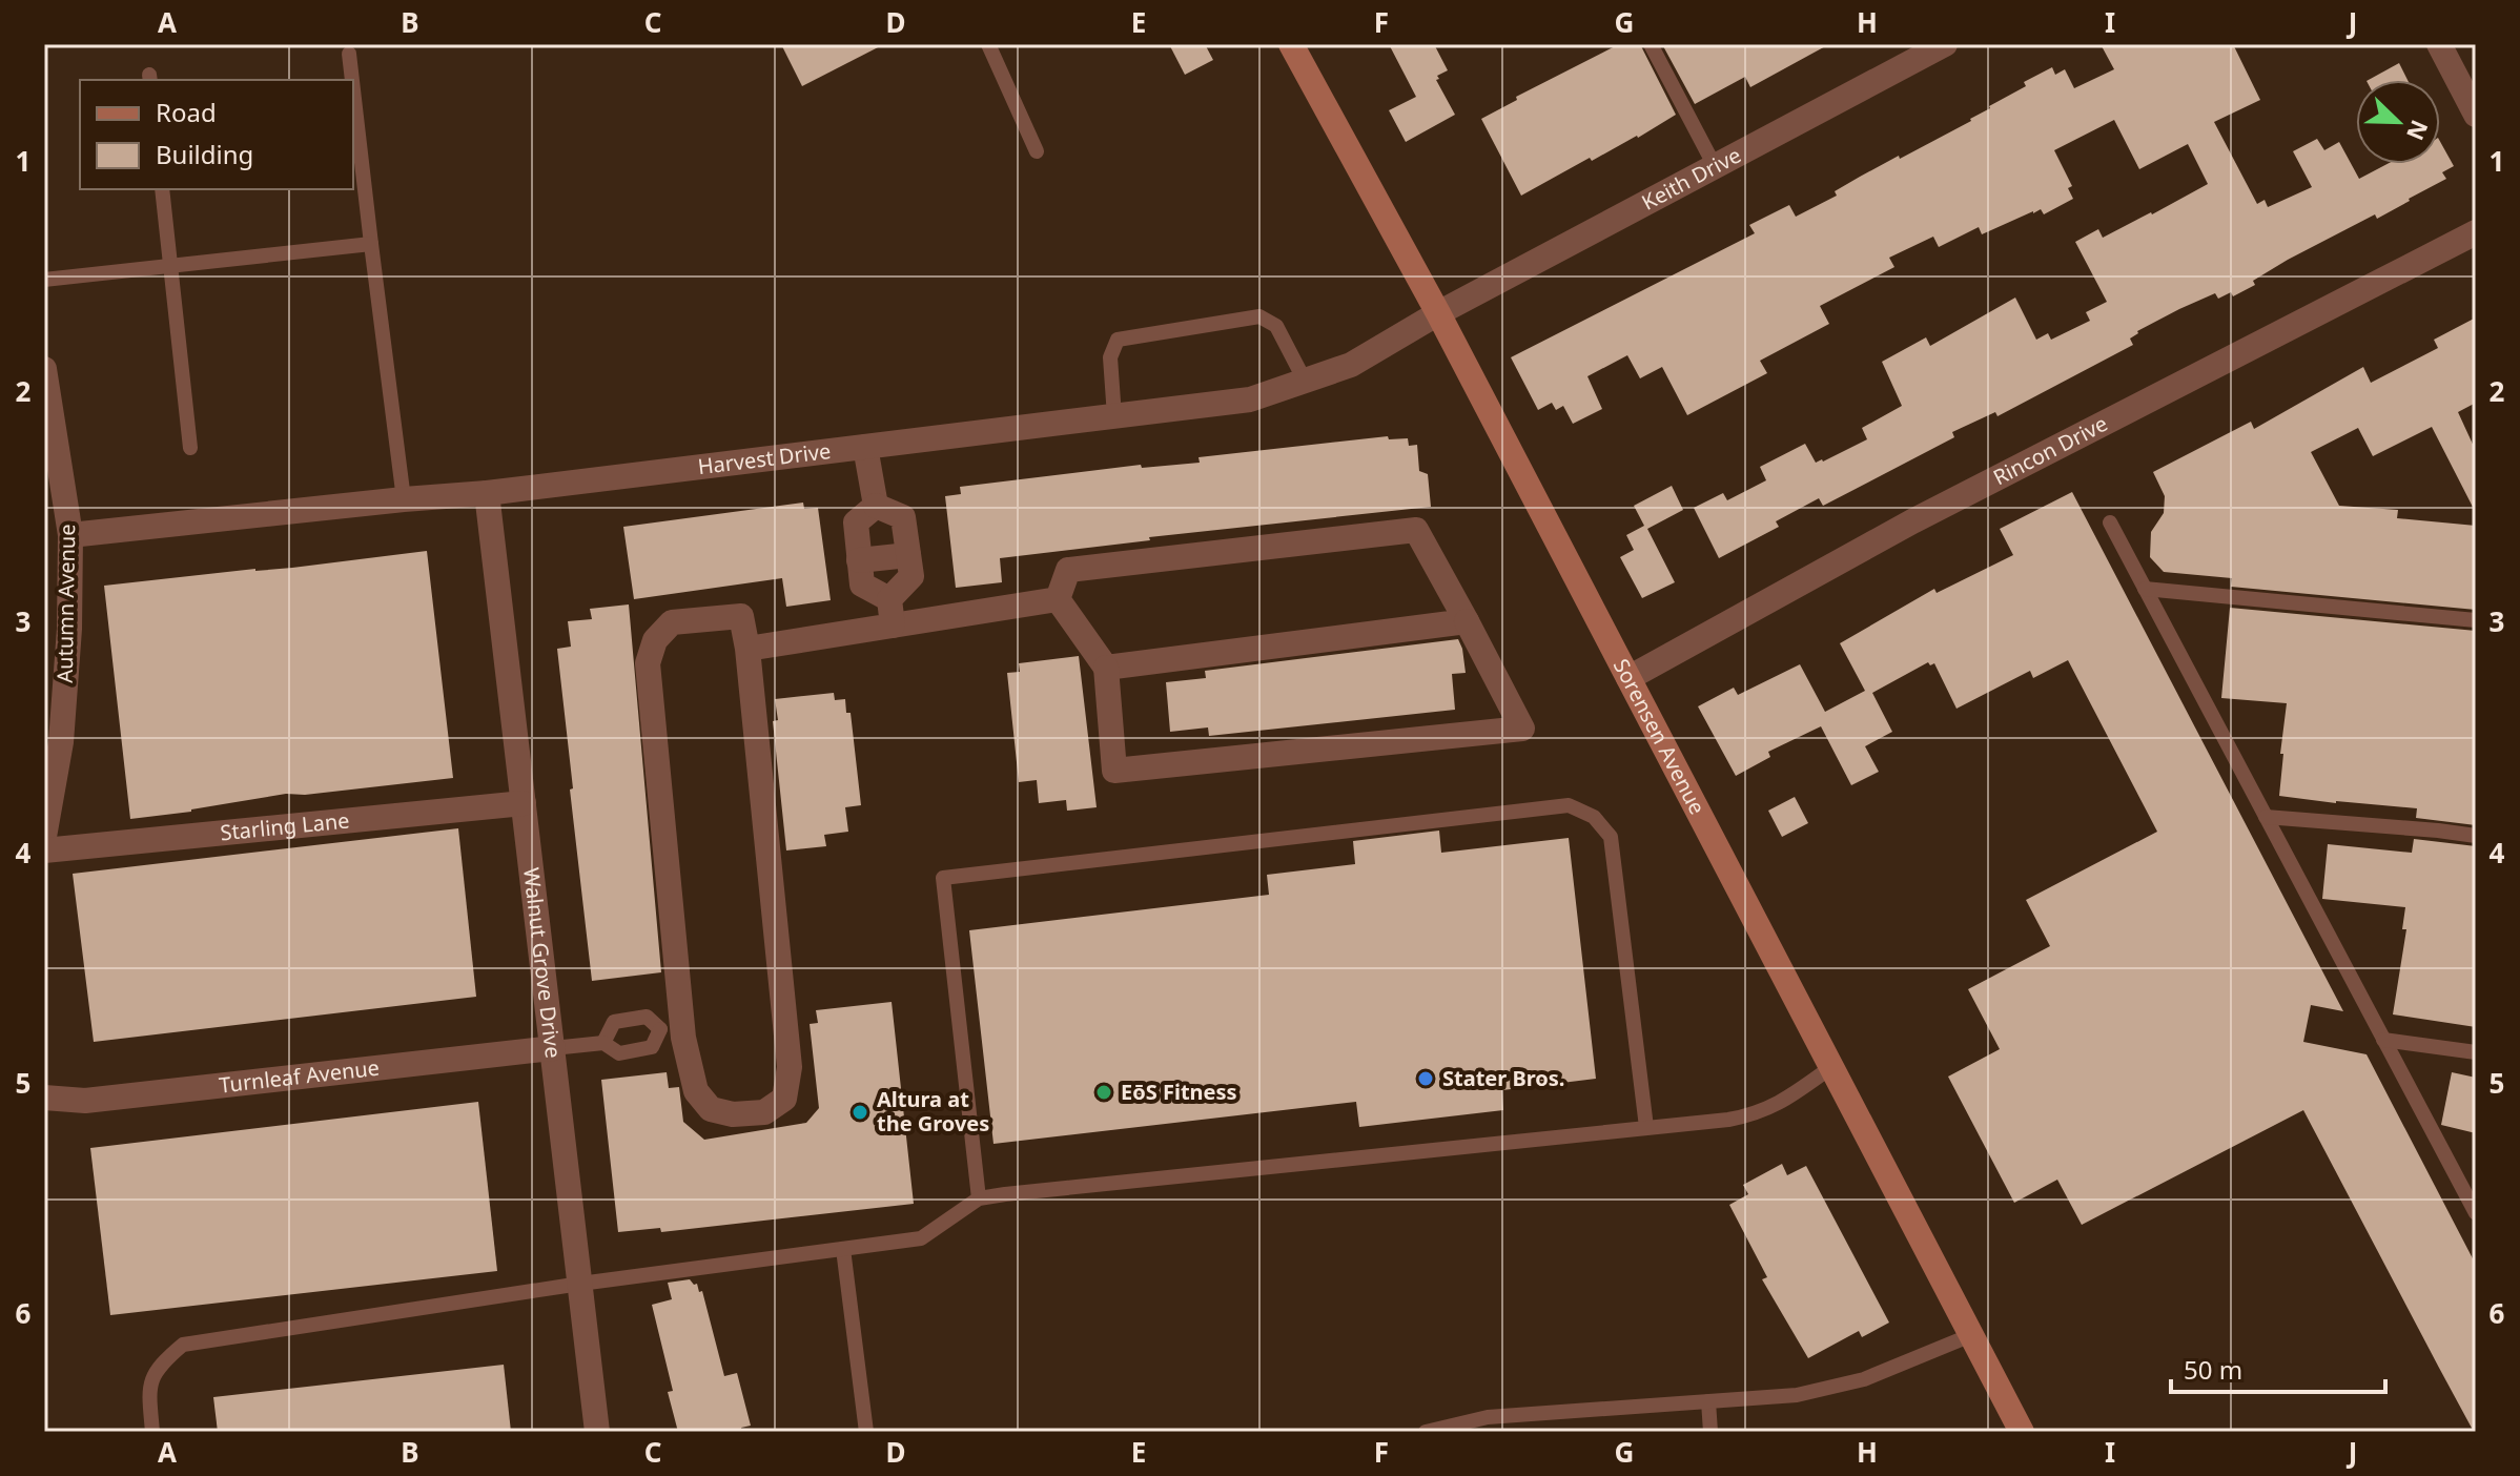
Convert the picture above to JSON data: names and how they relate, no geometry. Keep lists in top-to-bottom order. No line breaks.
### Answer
{"streets":{"street":["Keith Drive","Rincon Drive","Harvest Drive","Autumn Avenue","Sorensen Avenue","Starling Lane","Walnut Grove Drive","Turnleaf Avenue"]},"crossings":[["Keith Drive","Harvest Drive"],["Keith Drive","Sorensen Avenue"],["Rincon Drive","Sorensen Avenue"],["Harvest Drive","Autumn Avenue"],["Harvest Drive","Sorensen Avenue"],["Harvest Drive","Walnut Grove Drive"],["Starling Lane","Walnut Grove Drive"],["Walnut Grove Drive","Turnleaf Avenue"]],"places":["Stater Bros.","EōS Fitness","Altura at the Groves"],"legend":["Road","Building"],"scale_bar":"50 m","north":"bottom right","grid":{"columns":["A","B","C","D","E","F","G","H","I","J"],"rows":["1","2","3","4","5","6"]}}
